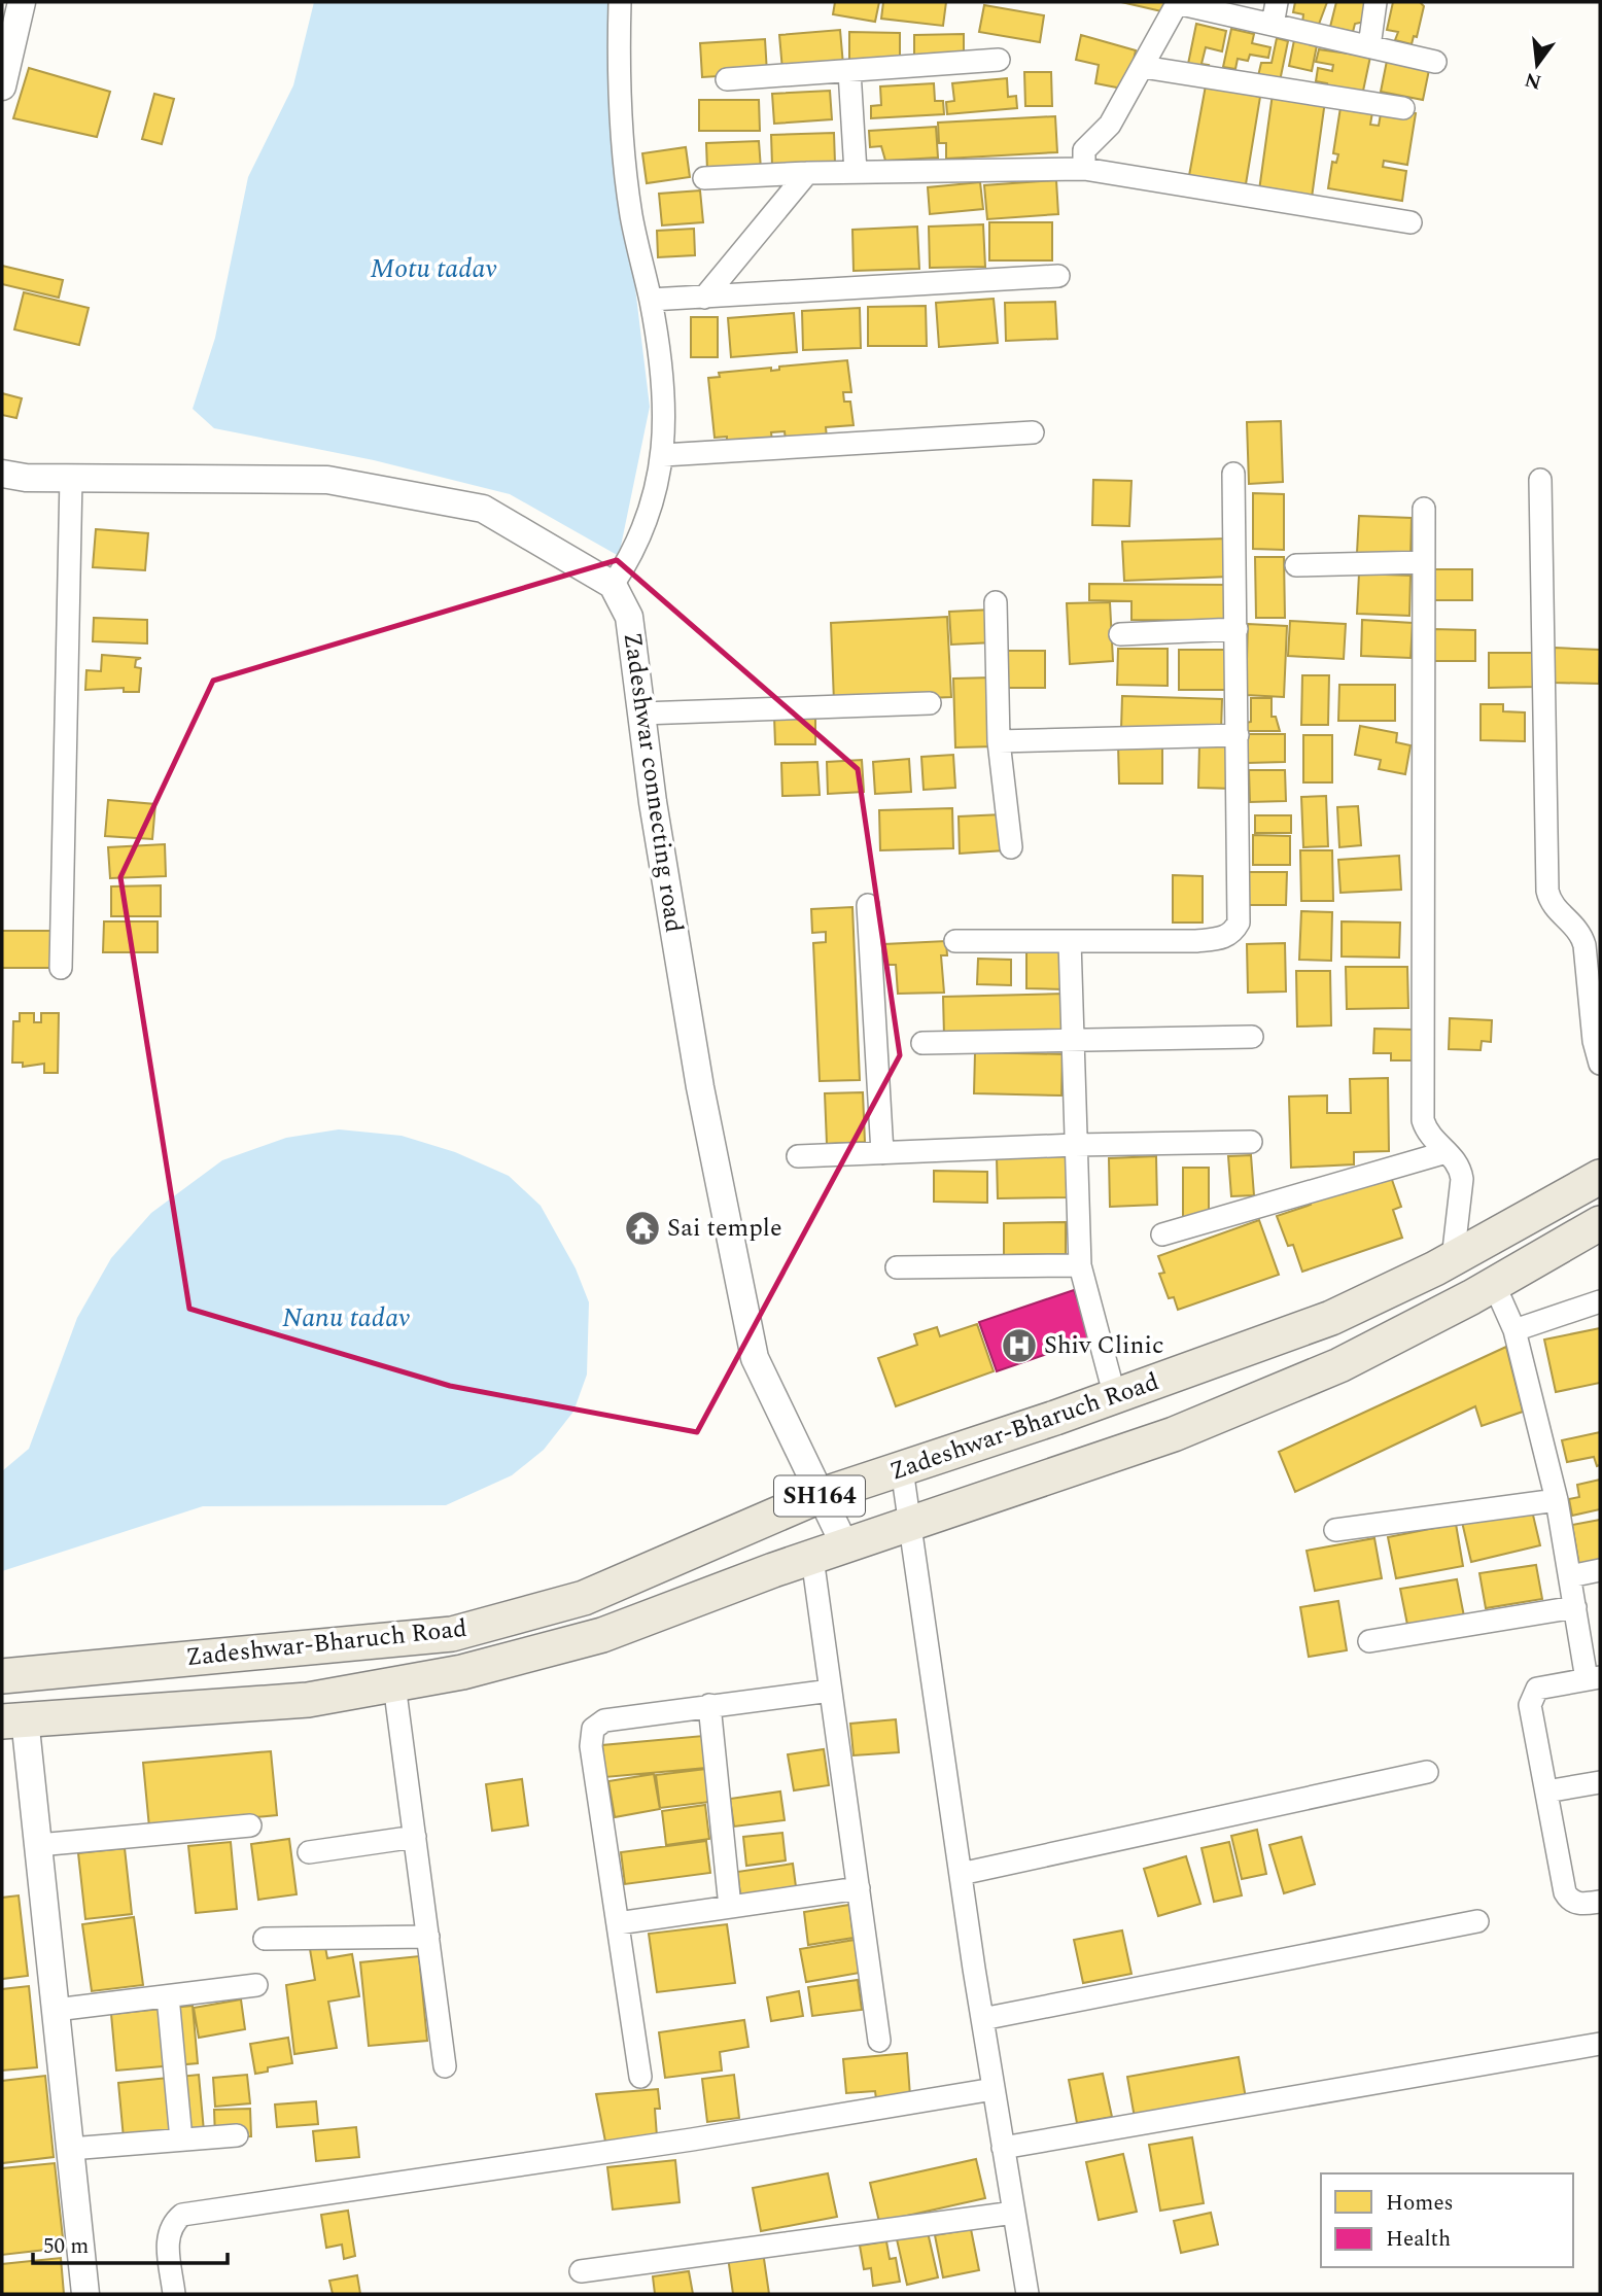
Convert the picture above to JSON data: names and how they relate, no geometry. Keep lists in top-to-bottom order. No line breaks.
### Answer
{"streets":{"main road":["Zadeshwar-Bharuch Road","SH164"],"street":["Zadeshwar connecting road"]},"crossings":[["Zadeshwar connecting road","Zadeshwar-Bharuch Road"]],"water":["Motu tadav","Nanu tadav"],"places":{"temple":["Sai temple"],"hospital":["Shiv Clinic"]},"legend":["Homes","Health"],"scale_bar":"50 m","north":"bottom"}
